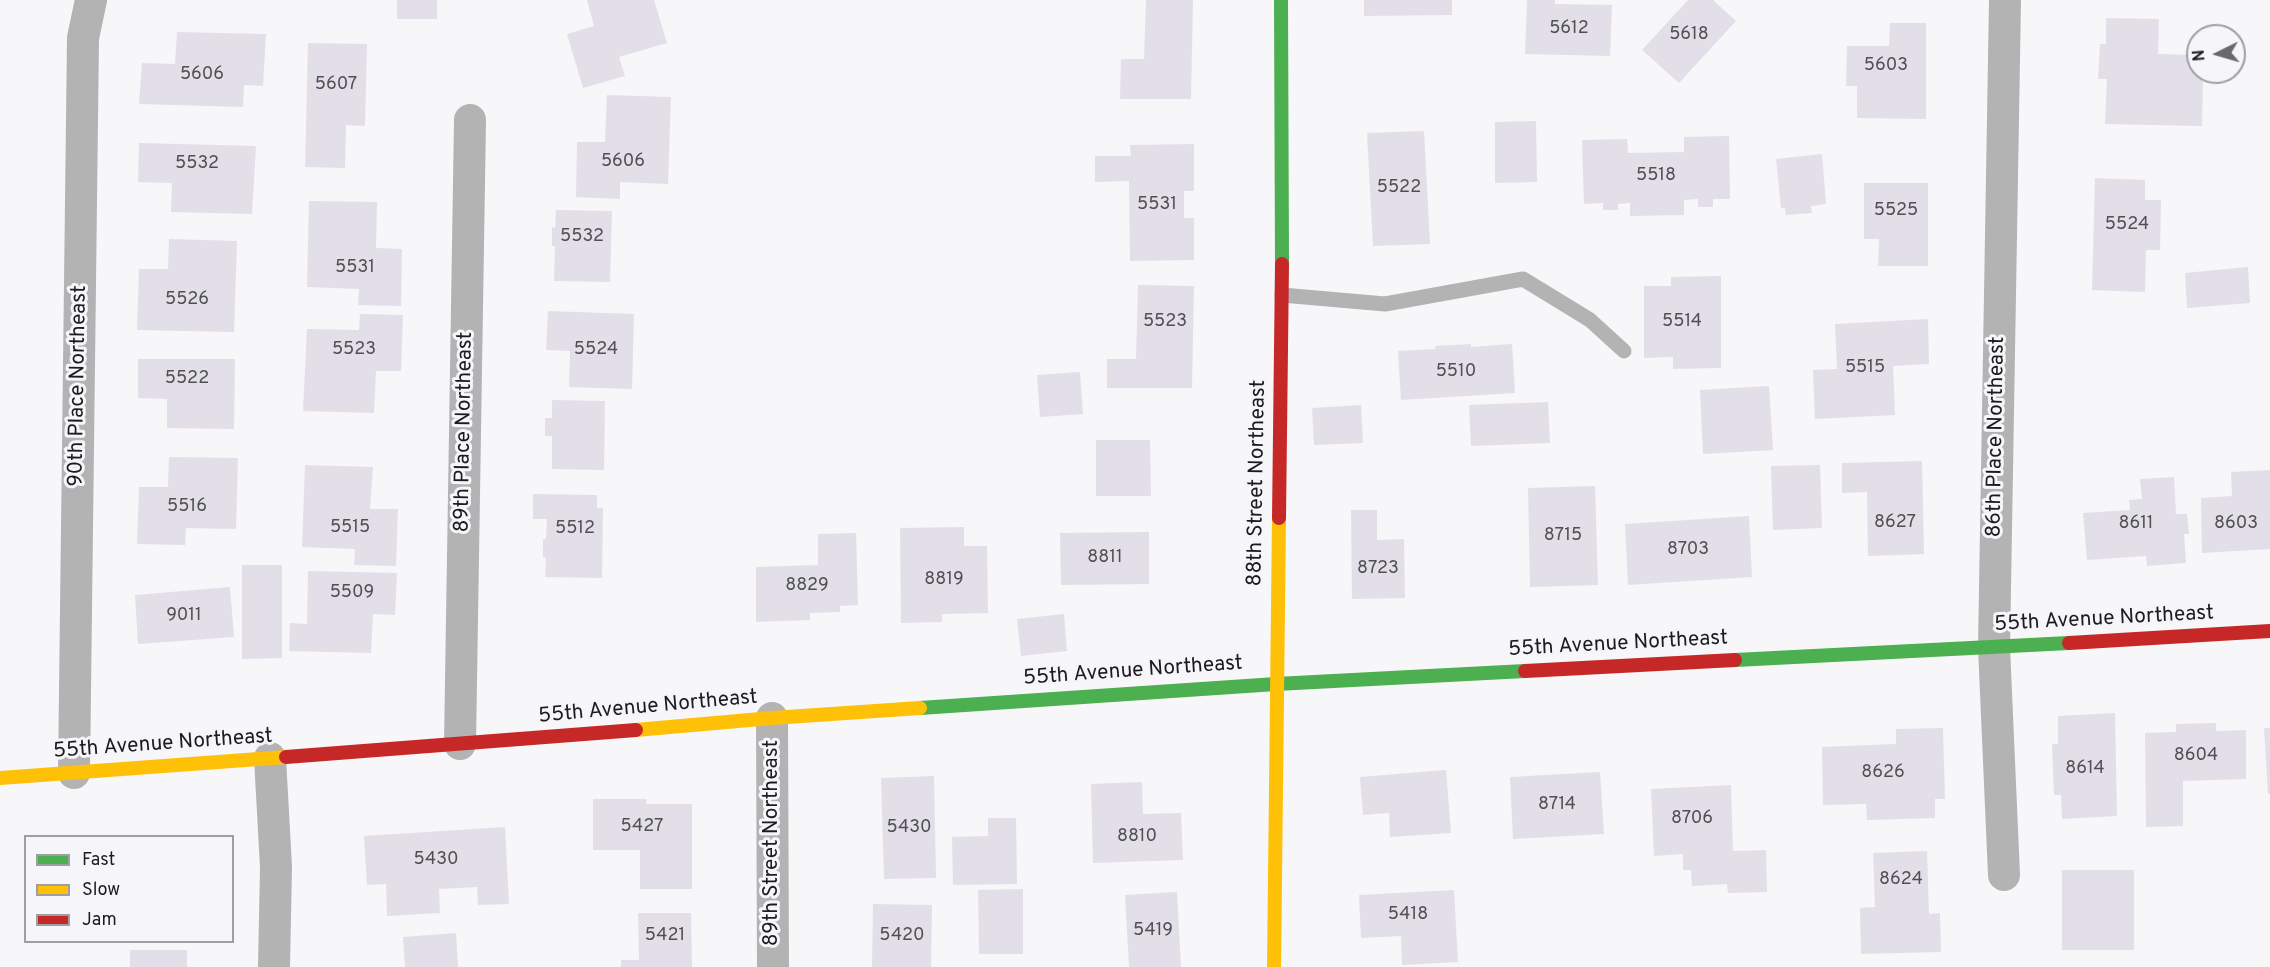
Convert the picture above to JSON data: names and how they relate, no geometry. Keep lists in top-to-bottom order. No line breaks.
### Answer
{"streets":{"street":["90th Place Northeast","89th Place Northeast","86th Place Northeast","88th Street Northeast","55th Avenue Northeast","89th Street Northeast"]},"crossings":[["90th Place Northeast","55th Avenue Northeast"],["89th Place Northeast","55th Avenue Northeast"],["86th Place Northeast","55th Avenue Northeast"],["88th Street Northeast","55th Avenue Northeast"],["55th Avenue Northeast","89th Street Northeast"]],"house_numbers":["5612","5618","5603","5606","5607","5606","5532","5518","5522","5531","5525","5524","5532","5531","5526","5523","5514","5523","5524","5515","5510","5522","5516","8627","8611","8603","5515","5512","8715","8703","8811","8723","8819","8829","5509","9011","8604","8614","8626","8714","8706","5427","5430","8810","5430","8624","5418","5419","5421","5420"],"legend":["Fast","Slow","Jam"],"north":"left"}
